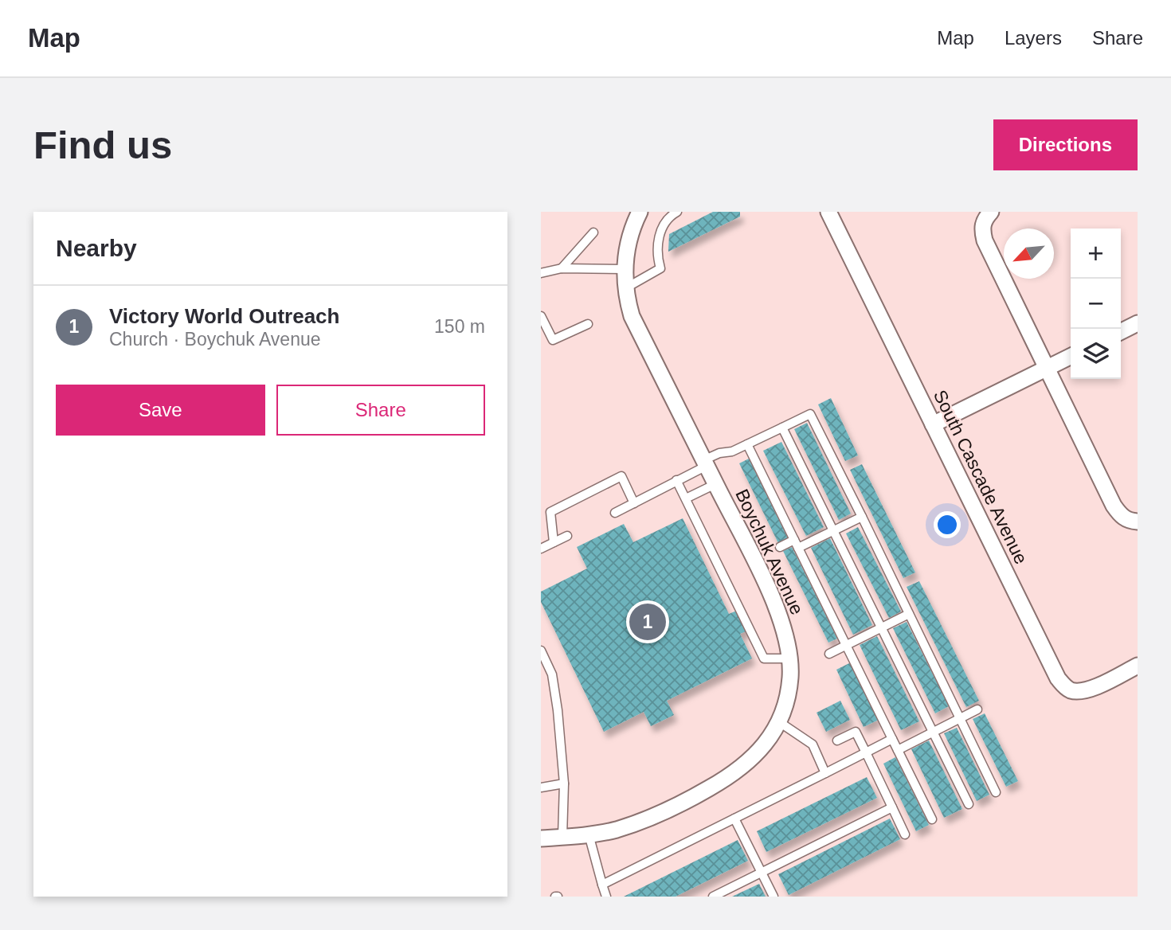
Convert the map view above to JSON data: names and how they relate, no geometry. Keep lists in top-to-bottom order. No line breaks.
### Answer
{"streets":{"street":["South Cascade Avenue","Boychuk Avenue"]},"north":"bottom left","page":{"header":"Map","nav":["Map","Layers","Share"],"buttons":["Directions",["Save","Share"]],"title":"Find us","heading":"Nearby","map_buttons":["+","−"],"list":[{"mark":"1","name":"Victory World Outreach","note":"Church · Boychuk Avenue","value":"150 m"}],"pins":"1"}}
